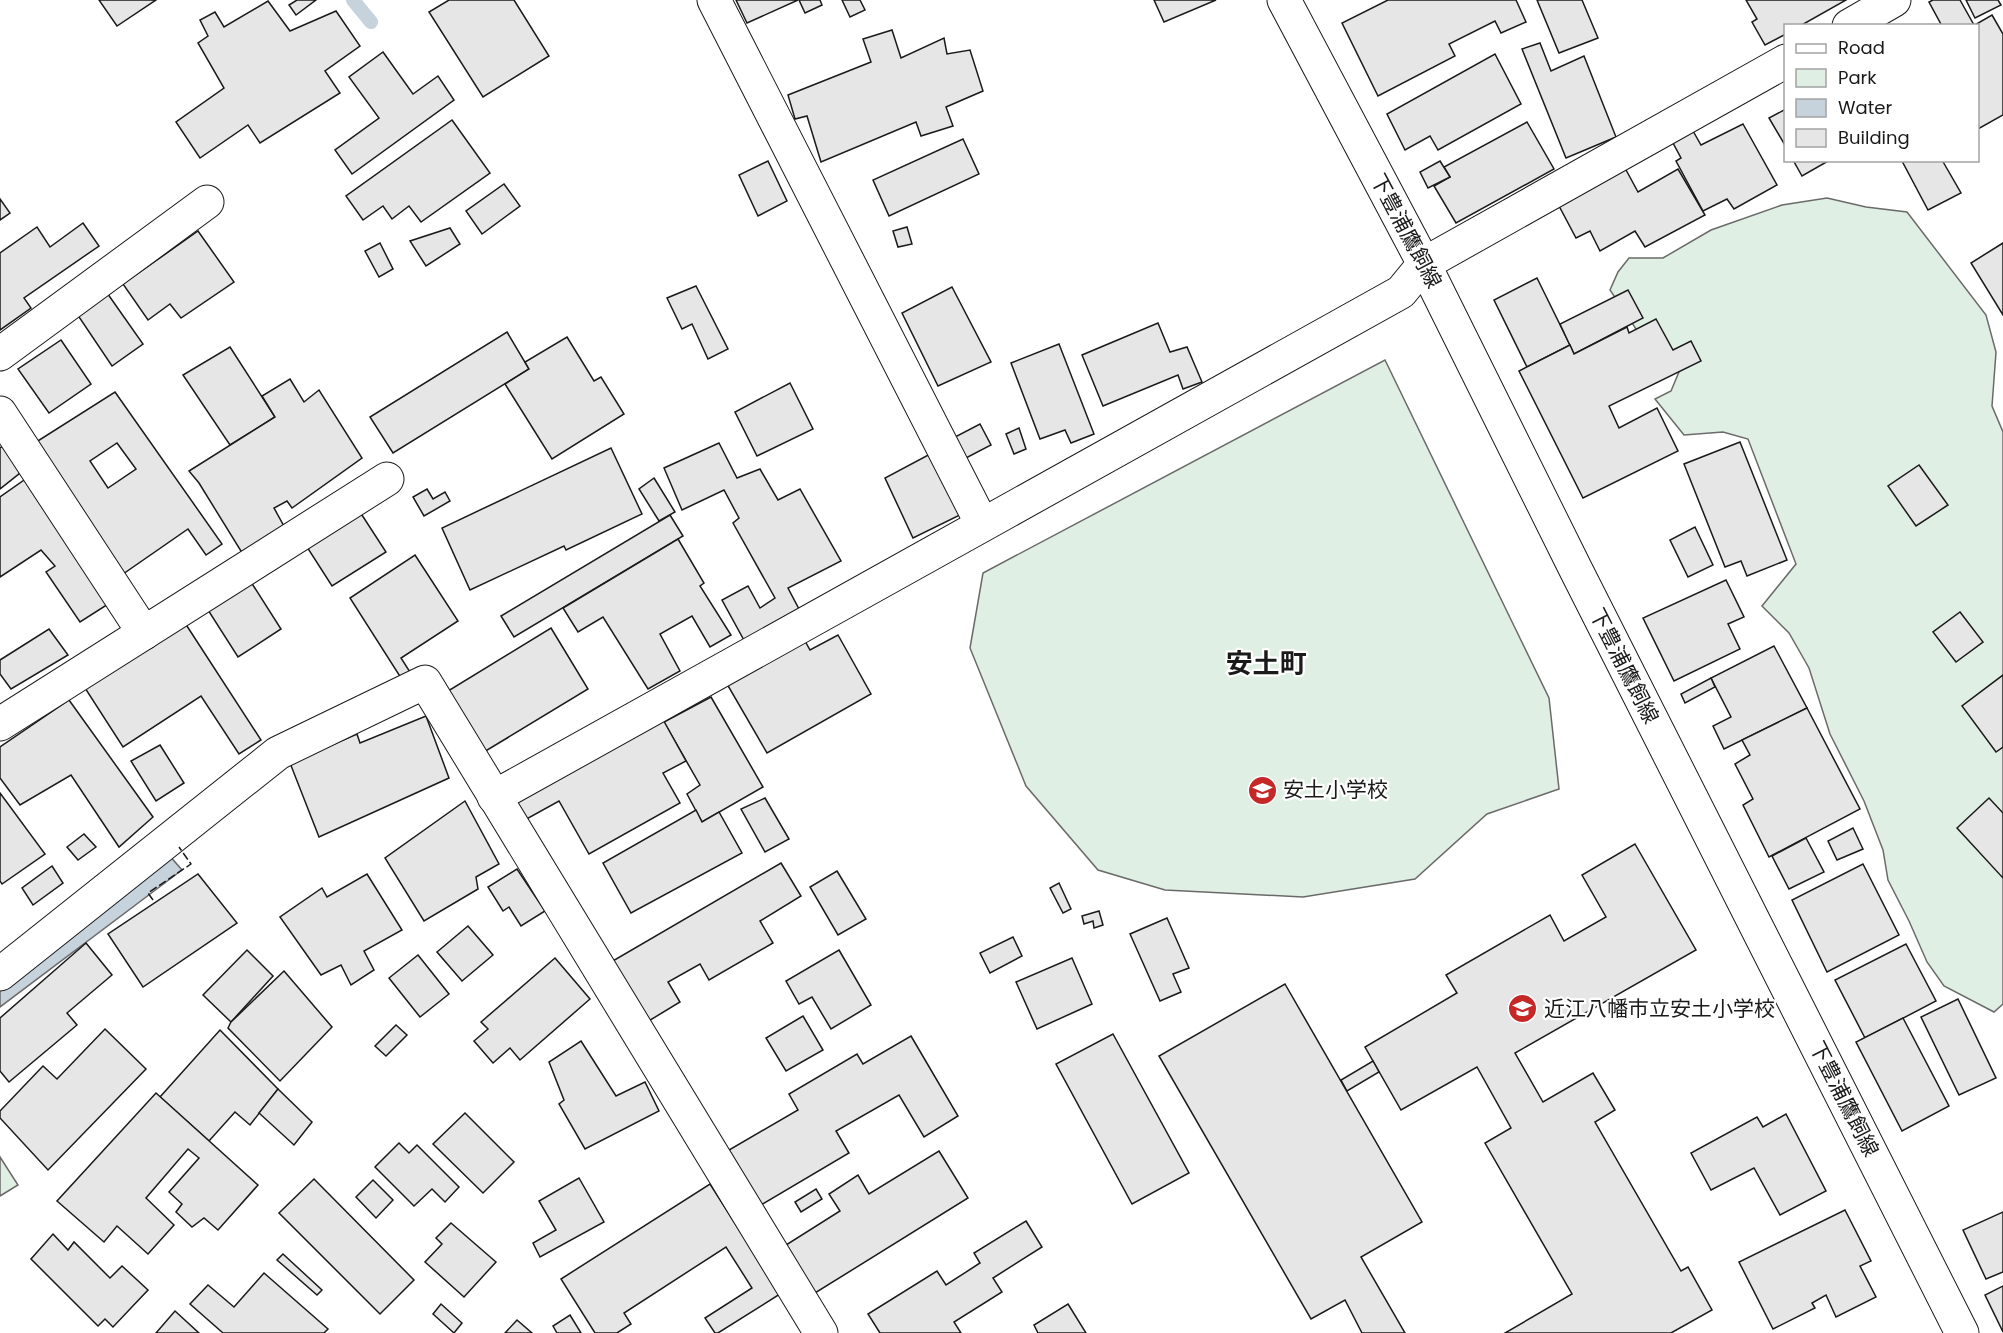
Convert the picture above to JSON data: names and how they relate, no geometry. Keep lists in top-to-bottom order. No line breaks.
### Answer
{"streets":{"street":["下豊浦鷹飼線"]},"districts":["安土町"],"places":{"school or university":["安土小学校","近江八幡市立安土小学校"]},"legend":["Road","Park","Water","Building"]}
